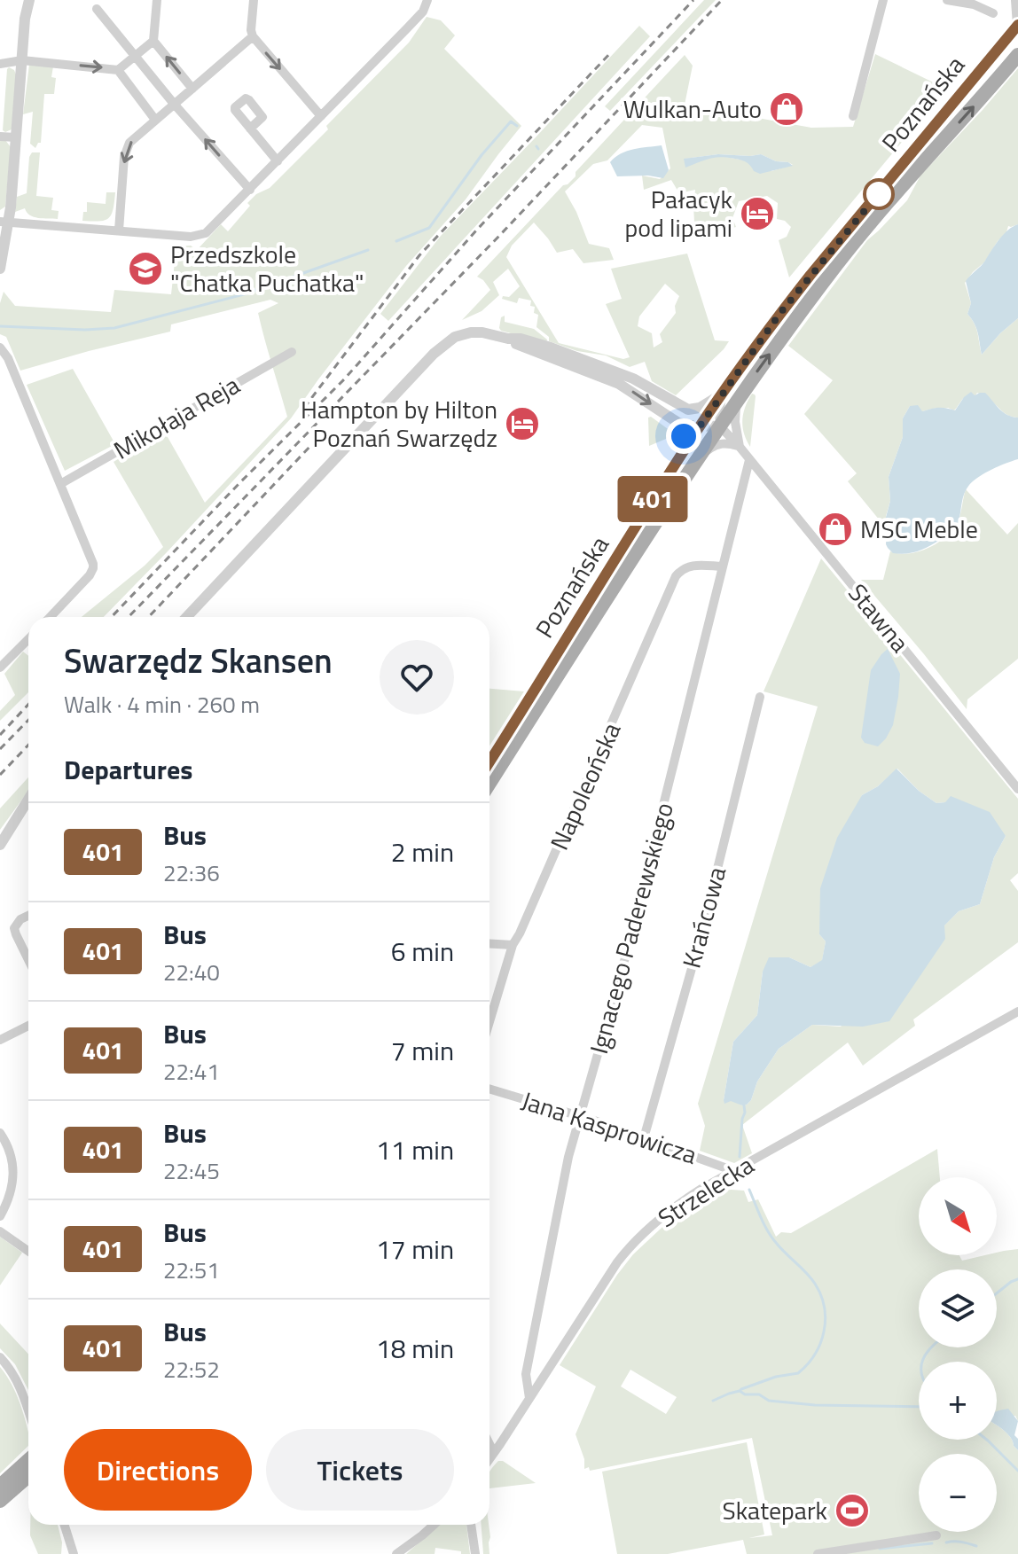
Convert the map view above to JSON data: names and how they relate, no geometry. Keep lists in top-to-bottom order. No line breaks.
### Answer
{"streets":{"main road":["Poznańska"],"street":["Mikołaja Reja","Stawna","Napoleońska","Krańcowa","Ignacego Paderewskiego","Jana Kasprowicza","Strzelecka"]},"crossings":[["Poznańska","Stawna"],["Stawna","Ignacego Paderewskiego"],["Napoleońska","Ignacego Paderewskiego"],["Krańcowa","Jana Kasprowicza"],["Ignacego Paderewskiego","Jana Kasprowicza"],["Ignacego Paderewskiego","Strzelecka"],["Jana Kasprowicza","Strzelecka"]],"places":{"shop":["Wulkan-Auto","MSC Meble"],"hotel":["Pałacyk pod lipami","Hampton by Hilton Poznań Swarzędz"],"school or university":["Przedszkole \"Chatka Puchatka\""],"sports":["Skatepark"]},"lines":["bus line 401"],"north":"bottom right","page":{"on_map":"401","heading":[["Swarzędz Skansen","Walk · 4 min · 260 m"],"Departures"],"list":[{"mark":"401","name":"Bus","note":"22:36","value":"2 min"},{"mark":"401","name":"Bus","note":"22:40","value":"6 min"},{"mark":"401","name":"Bus","note":"22:41","value":"7 min"},{"mark":"401","name":"Bus","note":"22:45","value":"11 min"},{"mark":"401","name":"Bus","note":"22:51","value":"17 min"},{"mark":"401","name":"Bus","note":"22:52","value":"18 min"}],"map_buttons":["+","−"],"buttons":["Directions","Tickets"]}}
